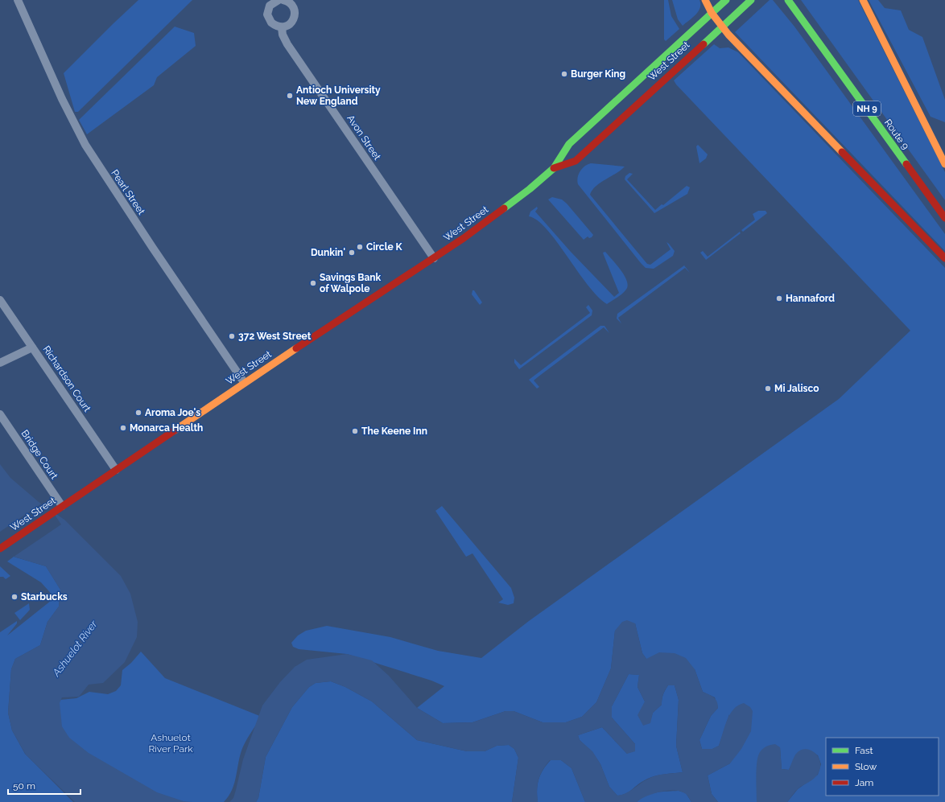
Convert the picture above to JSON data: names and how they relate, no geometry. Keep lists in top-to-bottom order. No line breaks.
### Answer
{"streets":{"main road":["West Street","NH 9","Route 9"],"street":["Avon Street","Pearl Street","Richardson Court","Bridge Court"]},"crossings":[["West Street","Avon Street"],["West Street","Pearl Street"],["West Street","Richardson Court"],["West Street","Bridge Court"]],"water":["Ashuelot River"],"parks":["Ashuelot River Park"],"places":["Burger King","Antioch University New England","Circle K","Dunkin'","Savings Bank of Walpole","Hannaford","372 West Street","Mi Jalisco","Aroma Joe's","Monarca Health","The Keene Inn","Starbucks"],"legend":["Fast","Slow","Jam"],"scale_bar":"50 m"}
